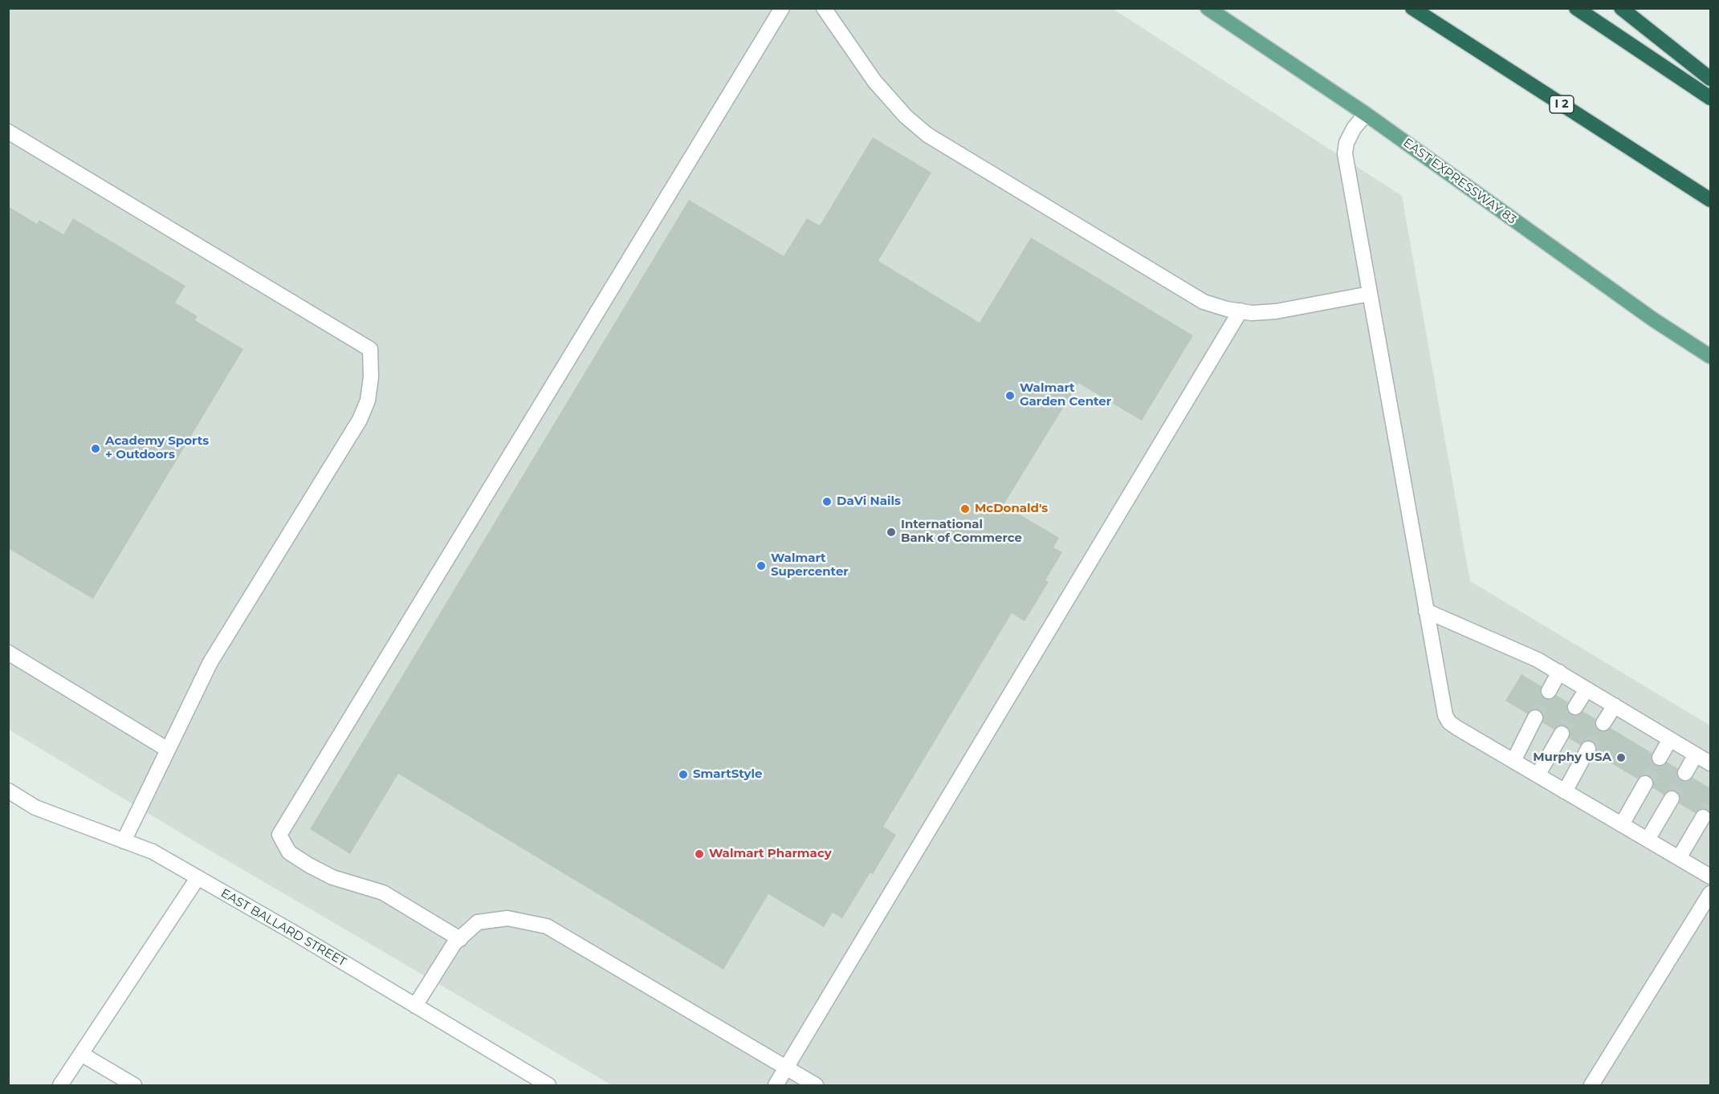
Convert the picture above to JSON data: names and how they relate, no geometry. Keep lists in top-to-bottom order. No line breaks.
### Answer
{"streets":{"highway":["I 2"],"main road":["EAST EXPRESSWAY 83"],"street":["EAST BALLARD STREET"]},"places":["Walmart Garden Center","Academy Sports + Outdoors","DaVi Nails","McDonald's","International Bank of Commerce","Walmart Supercenter","Murphy USA","SmartStyle","Walmart Pharmacy"]}
